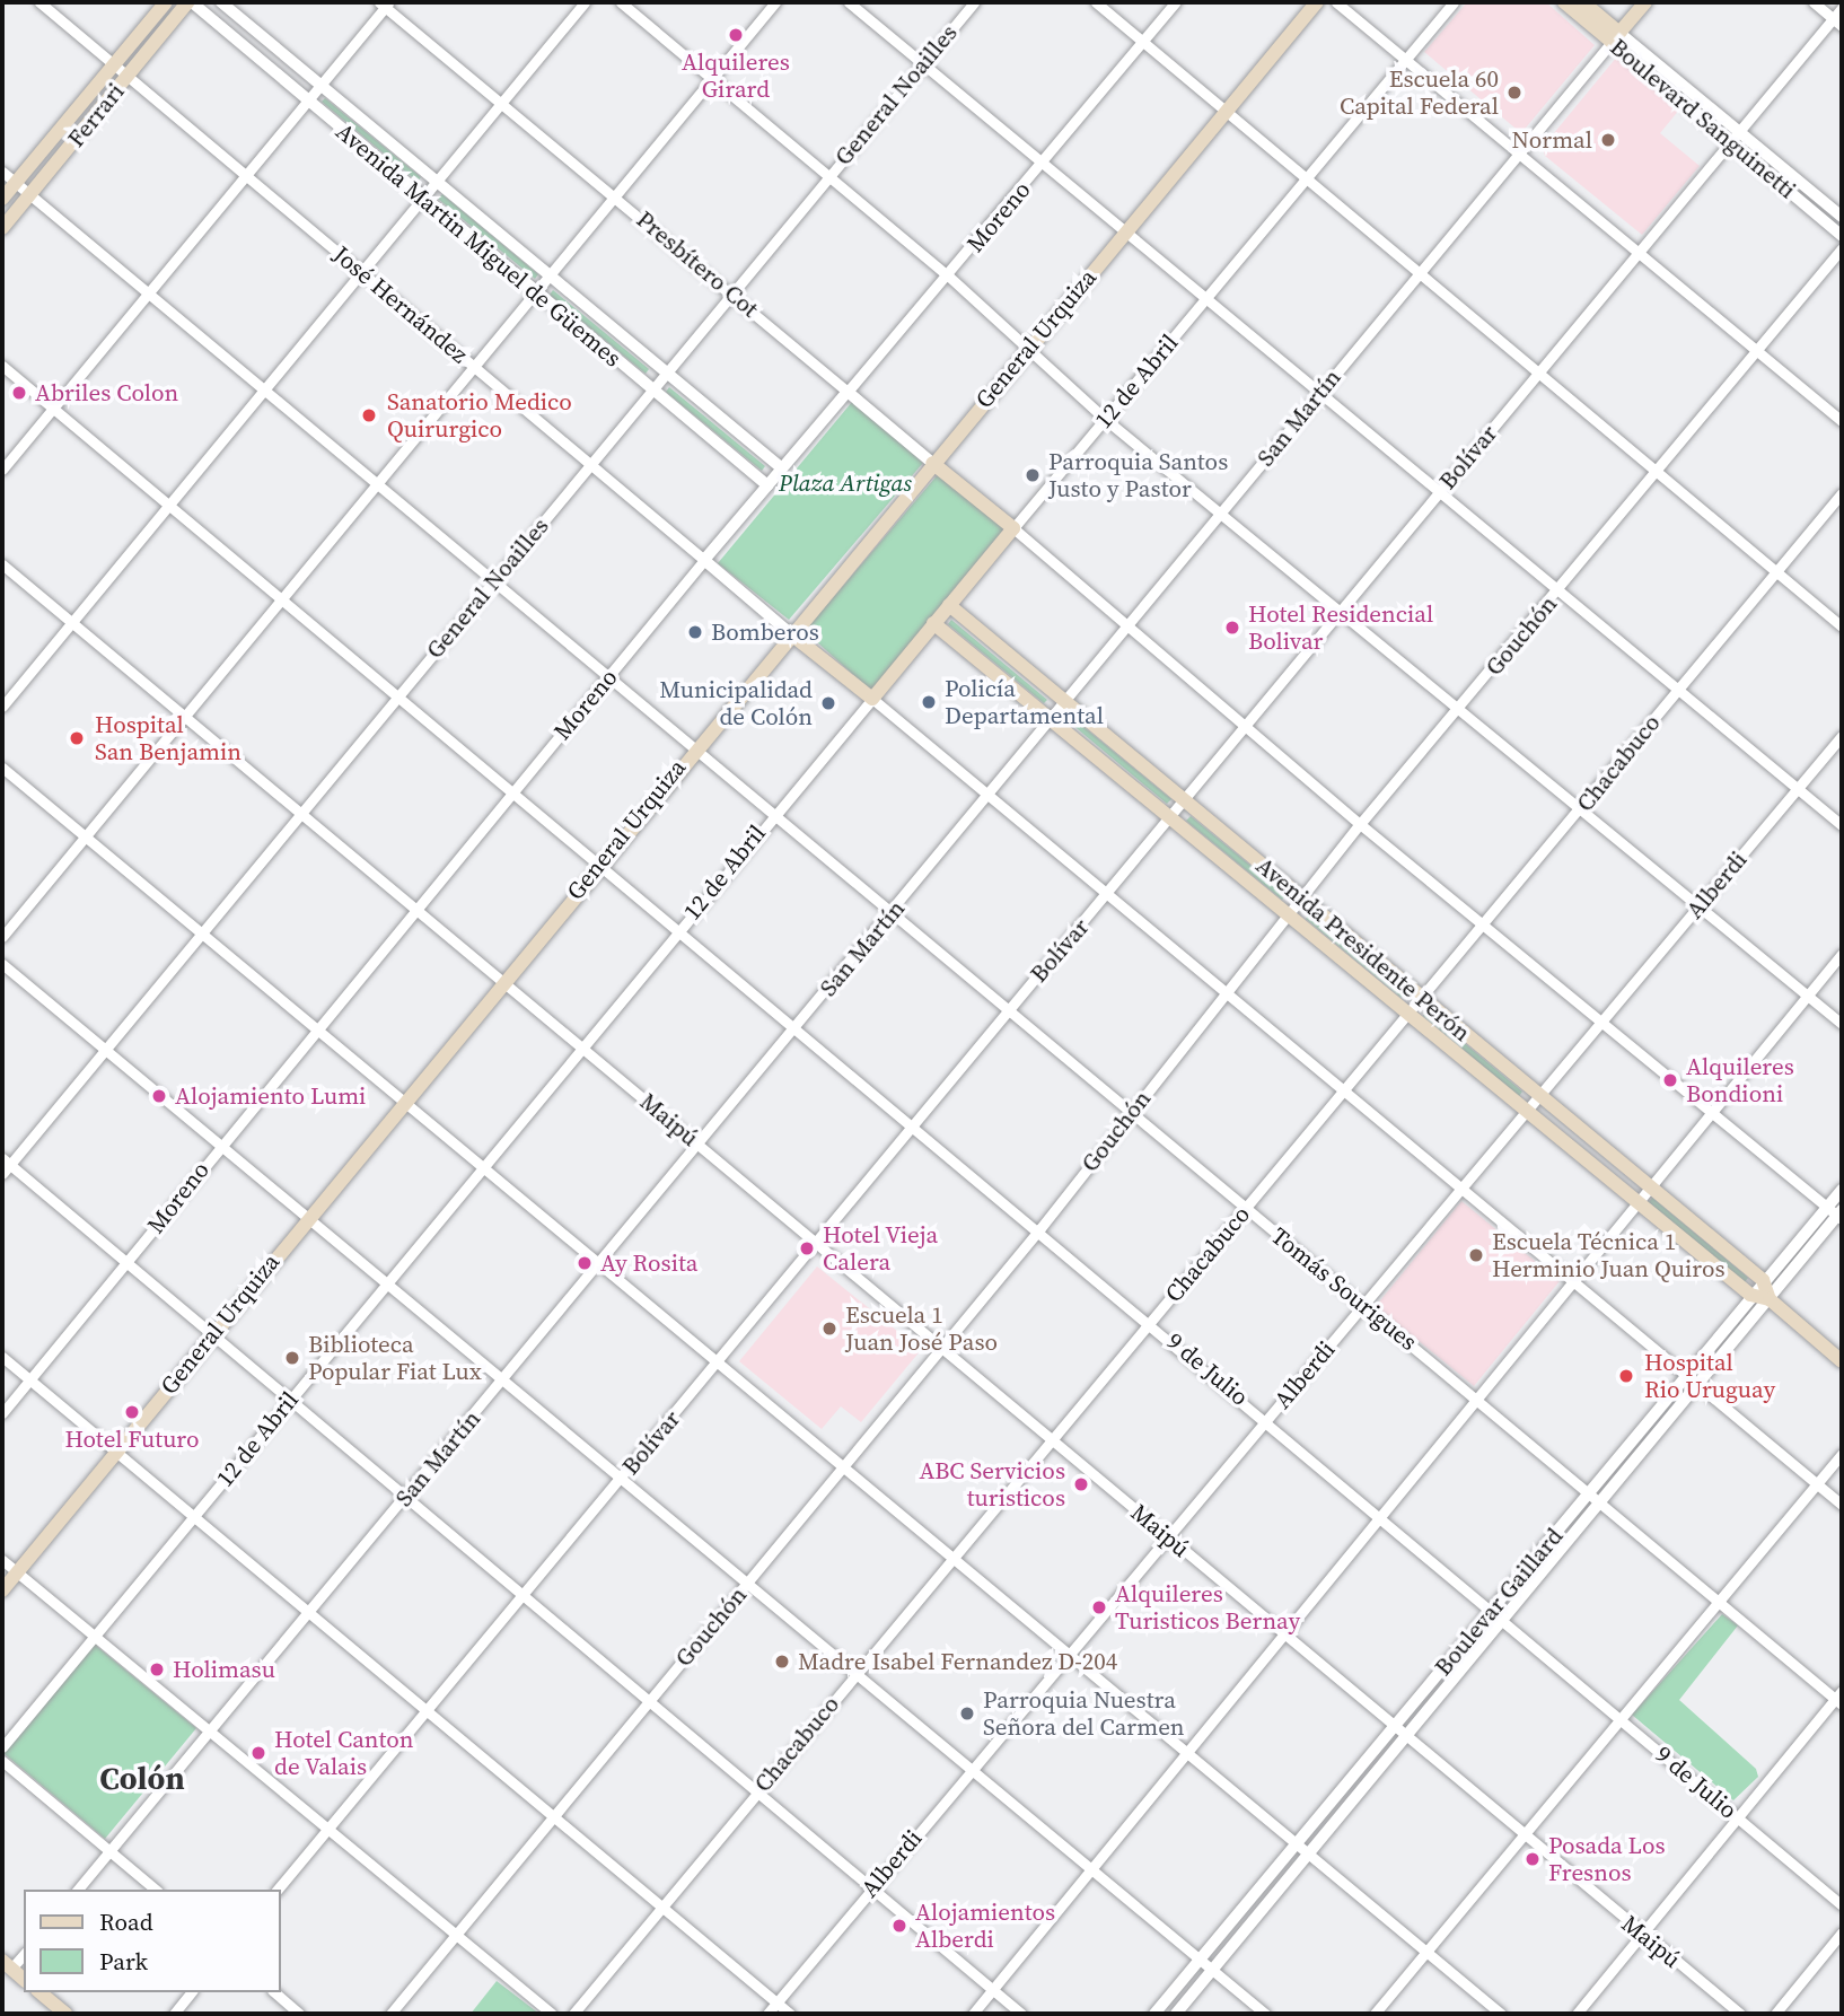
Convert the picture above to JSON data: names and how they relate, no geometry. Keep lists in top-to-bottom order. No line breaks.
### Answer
{"streets":{"main road":["Ferrari","Boulevard Sanguinetti","Presbítero Cot","José Hernández","General Urquiza","12 de Abril","San Martín","Avenida Presidente Perón"],"street":["General Noailles","Moreno","Avenida Martin Miguel de Güemes","Bolívar","Gouchón","Chacabuco","Alberdi","Maipú","Tomás Sourigues","9 de Julio","Boulevar Gaillard"]},"crossings":[["General Noailles","Avenida Martin Miguel de Güemes"],["General Noailles","Presbítero Cot"],["General Noailles","José Hernández"],["General Noailles","Maipú"],["General Noailles","Tomás Sourigues"],["General Noailles","9 de Julio"],["Ferrari","Avenida Martin Miguel de Güemes"],["Ferrari","José Hernández"],["Ferrari","Tomás Sourigues"],["Boulevard Sanguinetti","San Martín"],["Boulevard Sanguinetti","Bolívar"],["Moreno","Avenida Martin Miguel de Güemes"],["Moreno","Presbítero Cot"],["Moreno","José Hernández"],["Moreno","Maipú"],["Moreno","Tomás Sourigues"],["Moreno","9 de Julio"],["Presbítero Cot","General Urquiza"],["Presbítero Cot","12 de Abril"],["José Hernández","General Urquiza"],["José Hernández","12 de Abril"],["General Urquiza","Maipú"],["General Urquiza","Tomás Sourigues"],["General Urquiza","9 de Julio"],["12 de Abril","Avenida Presidente Perón"],["12 de Abril","Maipú"],["12 de Abril","Tomás Sourigues"],["12 de Abril","9 de Julio"],["San Martín","Avenida Presidente Perón"],["San Martín","Maipú"],["San Martín","Tomás Sourigues"],["San Martín","9 de Julio"],["Bolívar","Avenida Presidente Perón"],["Bolívar","Maipú"],["Bolívar","Tomás Sourigues"],["Bolívar","9 de Julio"],["Gouchón","Avenida Presidente Perón"],["Gouchón","Maipú"],["Gouchón","Tomás Sourigues"],["Gouchón","9 de Julio"],["Chacabuco","Avenida Presidente Perón"],["Chacabuco","Maipú"],["Chacabuco","Tomás Sourigues"],["Chacabuco","9 de Julio"],["Alberdi","Avenida Presidente Perón"],["Alberdi","Maipú"],["Alberdi","Tomás Sourigues"],["Alberdi","9 de Julio"],["Avenida Presidente Perón","Boulevar Gaillard"],["Maipú","Boulevar Gaillard"],["Tomás Sourigues","Boulevar Gaillard"],["9 de Julio","Boulevar Gaillard"]],"districts":["Colón"],"parks":["Plaza Artigas"],"places":["Alquileres Girard","Escuela 60 Capital Federal","Normal","Abriles Colon","Sanatorio Medico Quirurgico","Parroquia Santos Justo y Pastor","Hotel Residencial Bolivar","Bomberos","Policía Departamental","Municipalidad de Colón","Hospital San Benjamin","Alquileres Bondioni","Alojamiento Lumi","Hotel Vieja Calera","Escuela Técnica 1 Herminio Juan Quiros","Ay Rosita","Escuela 1 Juan José Paso","Biblioteca Popular Fiat Lux","Hospital Rio Uruguay","Hotel Futuro","ABC Servicios turisticos","Alquileres Turisticos Bernay","Madre Isabel Fernandez D-204","Holimasu","Parroquia Nuestra Señora del Carmen","Hotel Canton de Valais","Posada Los Fresnos","Alojamientos Alberdi"],"legend":["Road","Park"]}
